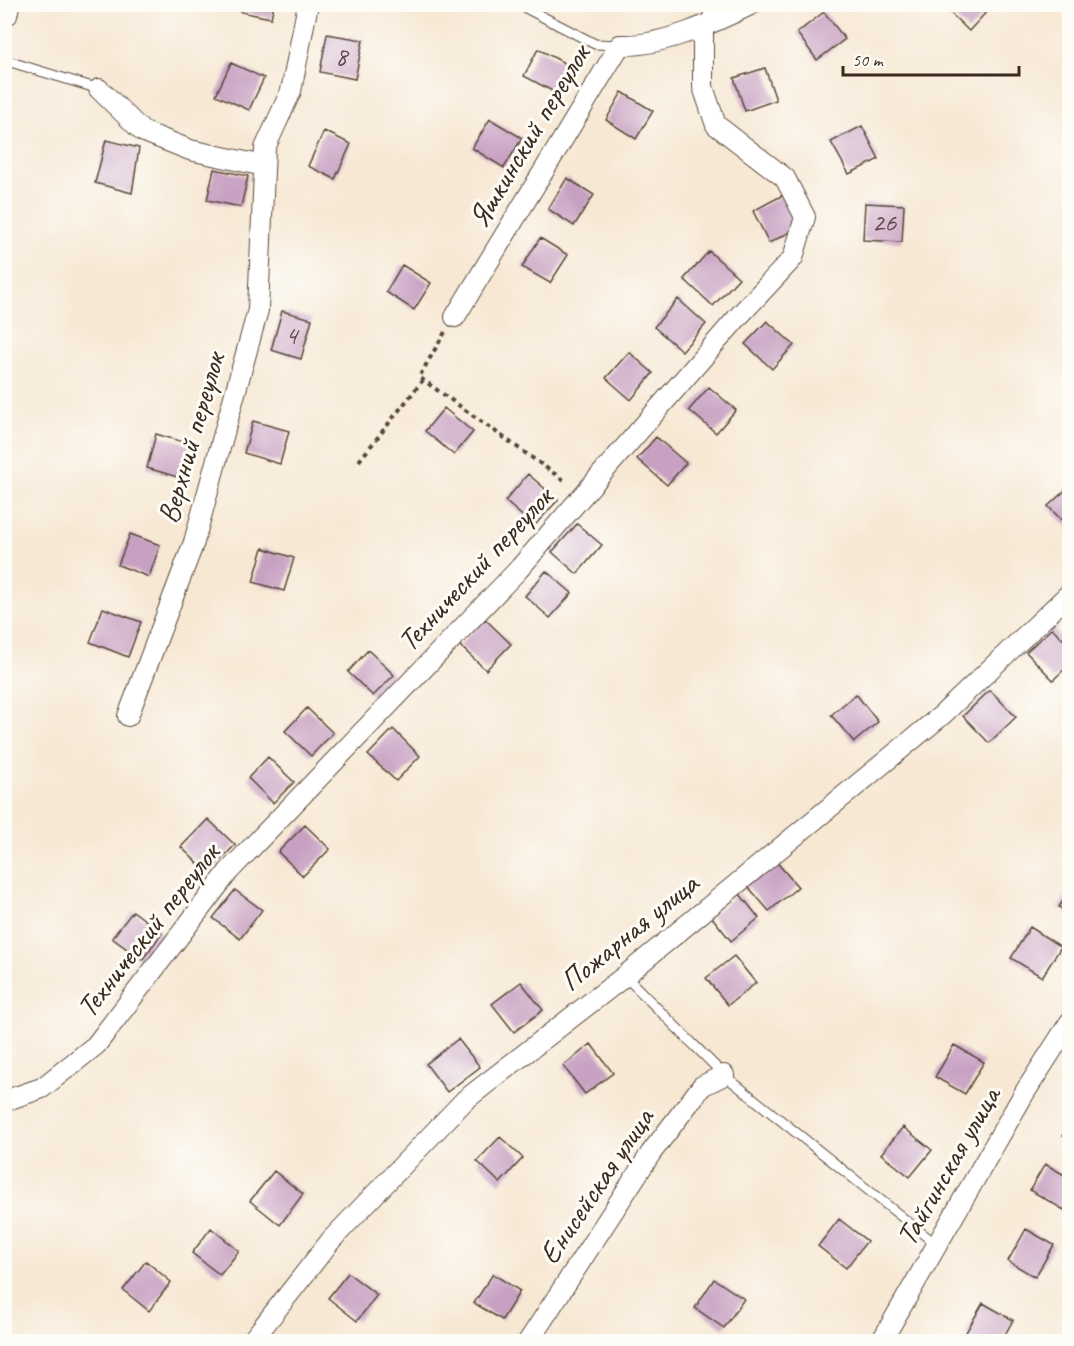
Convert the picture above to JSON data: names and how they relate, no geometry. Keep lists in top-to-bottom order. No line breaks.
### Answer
{"streets":{"street":["Яшкинский переулок","Верхний переулок","Технический переулок","Пожарная улица","Тайгинская улица","Енисейская улица"]},"crossings":[["Яшкинский переулок","Технический переулок"]],"house_numbers":["8","26","4"],"scale_bar":"50 m"}
